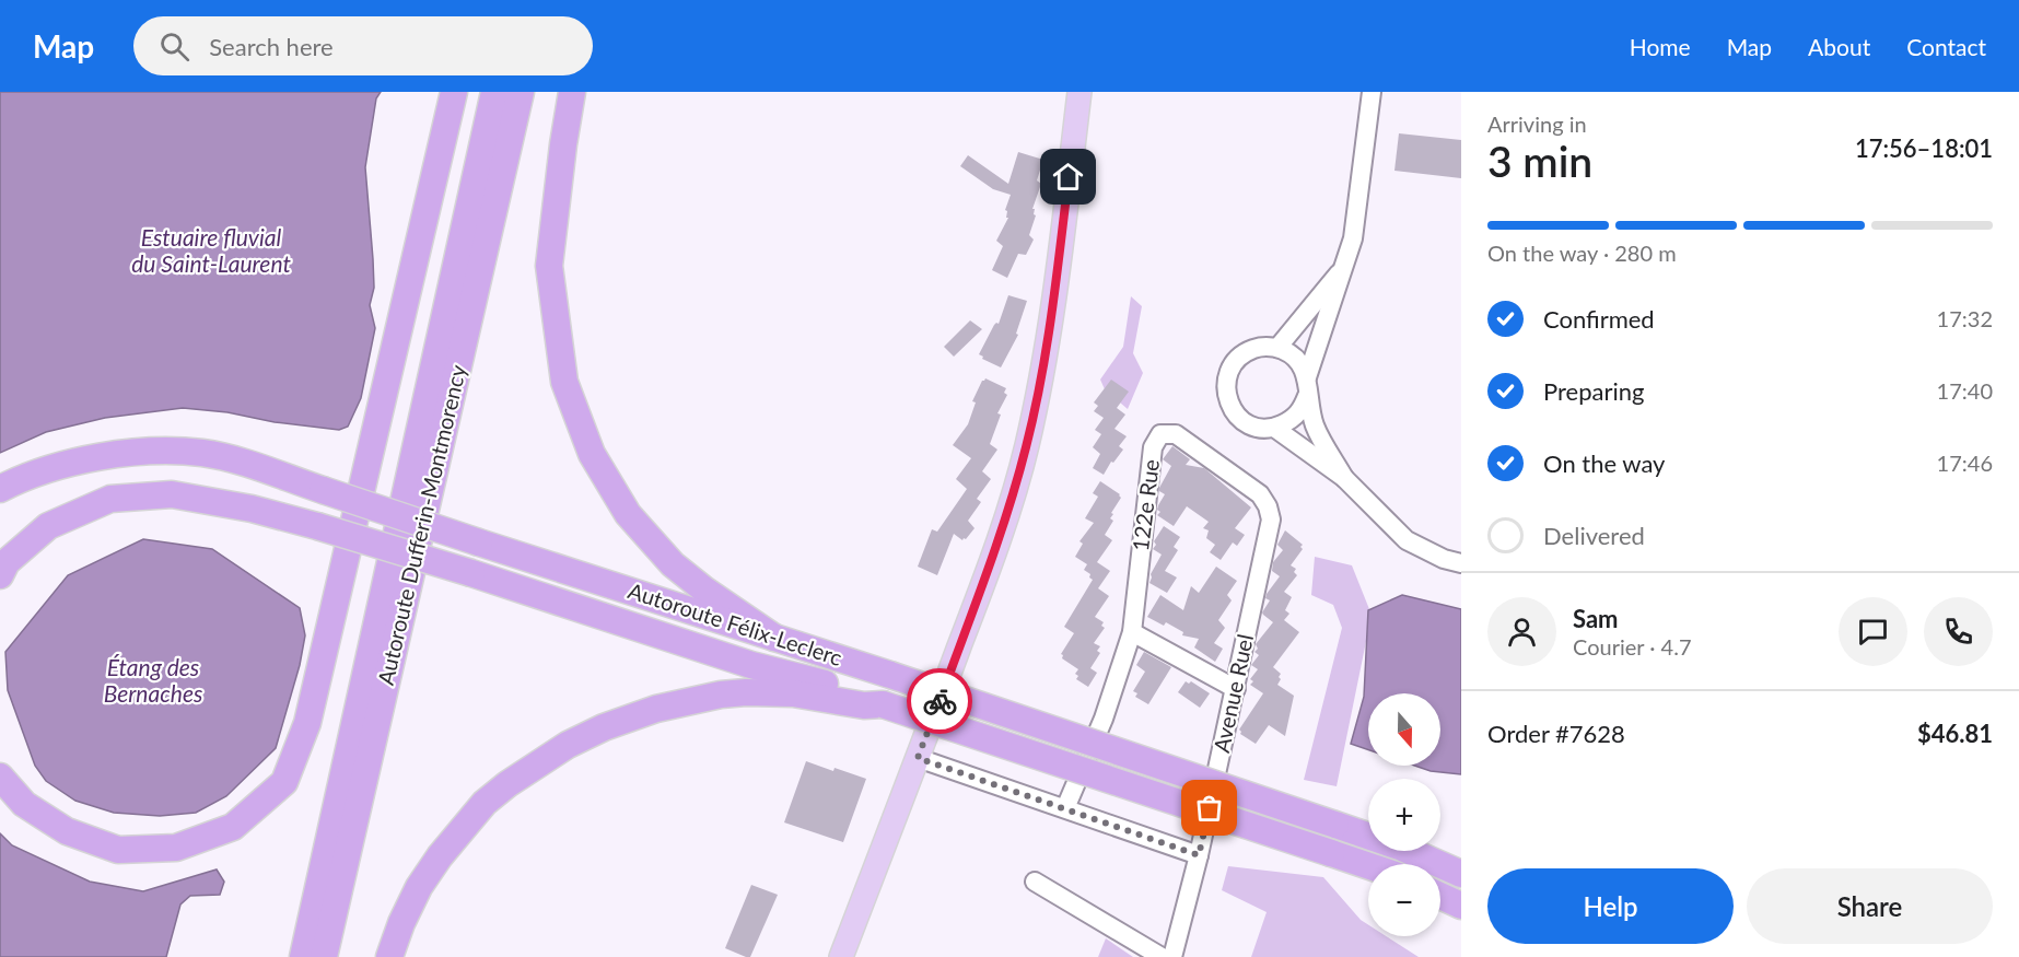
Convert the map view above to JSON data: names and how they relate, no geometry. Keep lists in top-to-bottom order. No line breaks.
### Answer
{"streets":{"highway":["Autoroute Dufferin-Montmorency","Autoroute Félix-Leclerc"],"street":["122e Rue","Avenue Ruel"]},"crossings":[["122e Rue","Avenue Ruel"]],"water":["Estuaire fluvial du Saint-Laurent","Étang des Bernaches"],"north":"bottom","page":{"header":"Map","search":"Search here","nav":["Home","Map","About","Contact"],"heading":["3 min","Arriving in","17:56–18:01"],"panel":["Sam","Courier · 4.7","Order #7628","$46.81"],"bar":"On the way · 280 m","list":[["Confirmed","17:32"],["Preparing","17:40"],["On the way","17:46"],"Delivered"],"map_buttons":["+","−"],"buttons":["Help","Share"]}}
